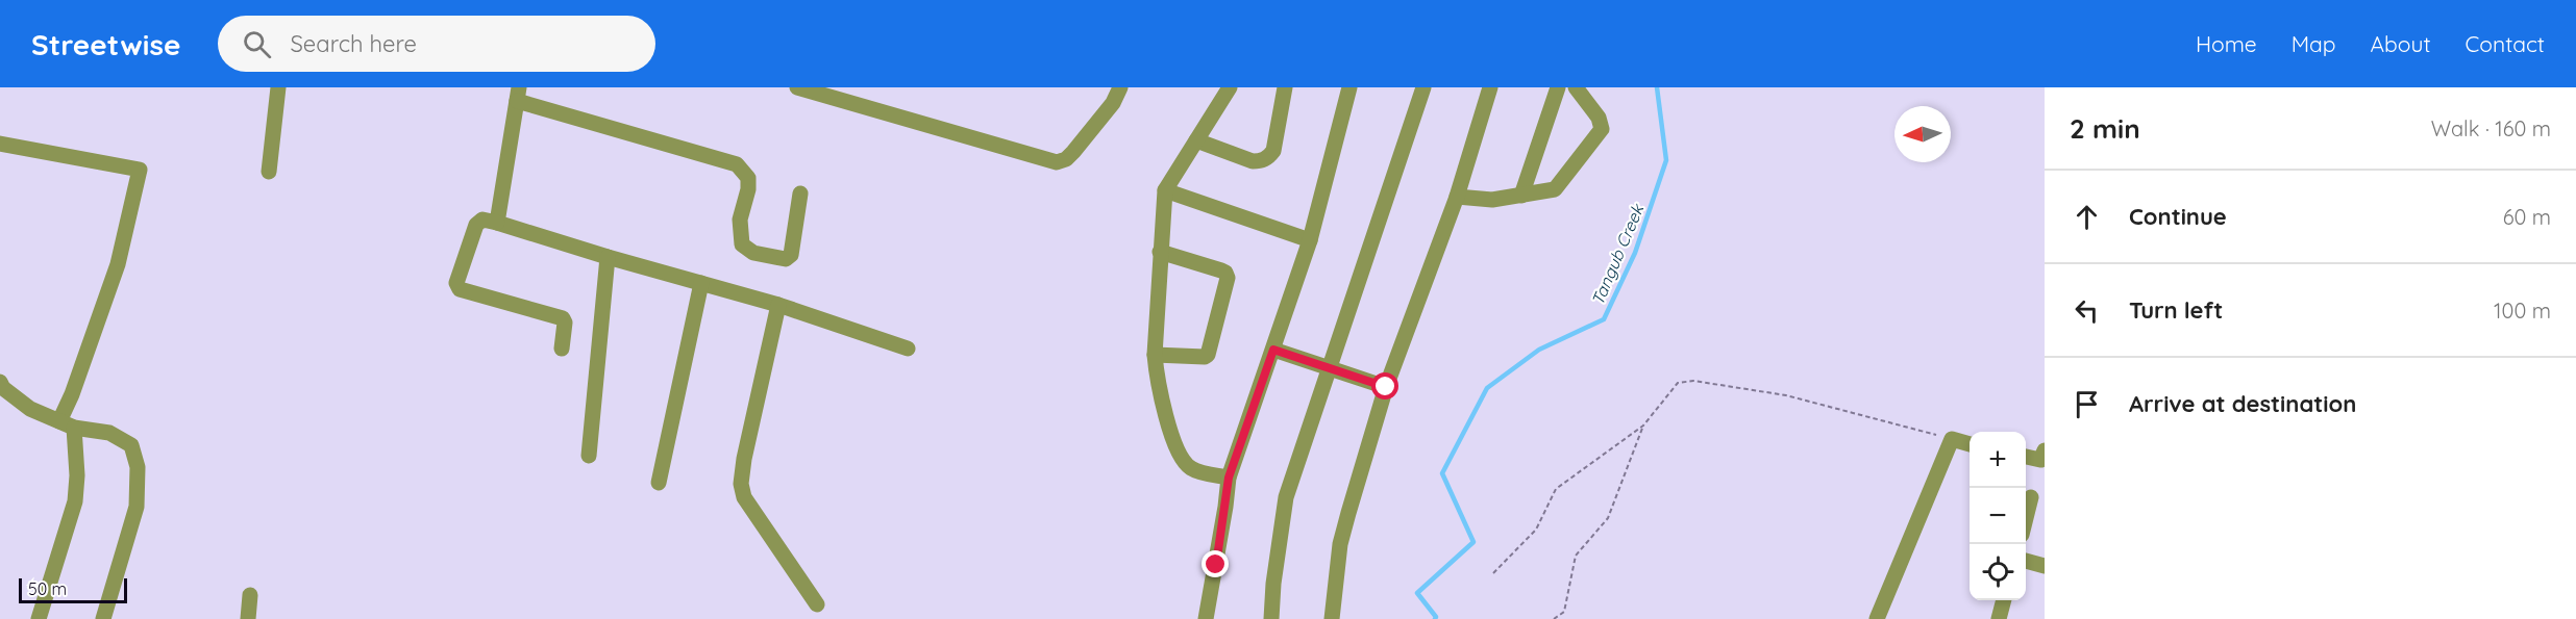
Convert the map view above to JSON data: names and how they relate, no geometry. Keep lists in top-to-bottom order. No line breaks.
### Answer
{"water":["Tangub Creek"],"scale_bar":"50 m","north":"left","page":{"header":"Streetwise","search":"Search here","nav":["Home","Map","About","Contact"],"heading":["2 min","Walk · 160 m"],"list":[["Continue","60 m"],["Turn left","100 m"],"Arrive at destination"],"map_buttons":["+","−"],"scale":"50 m"}}
